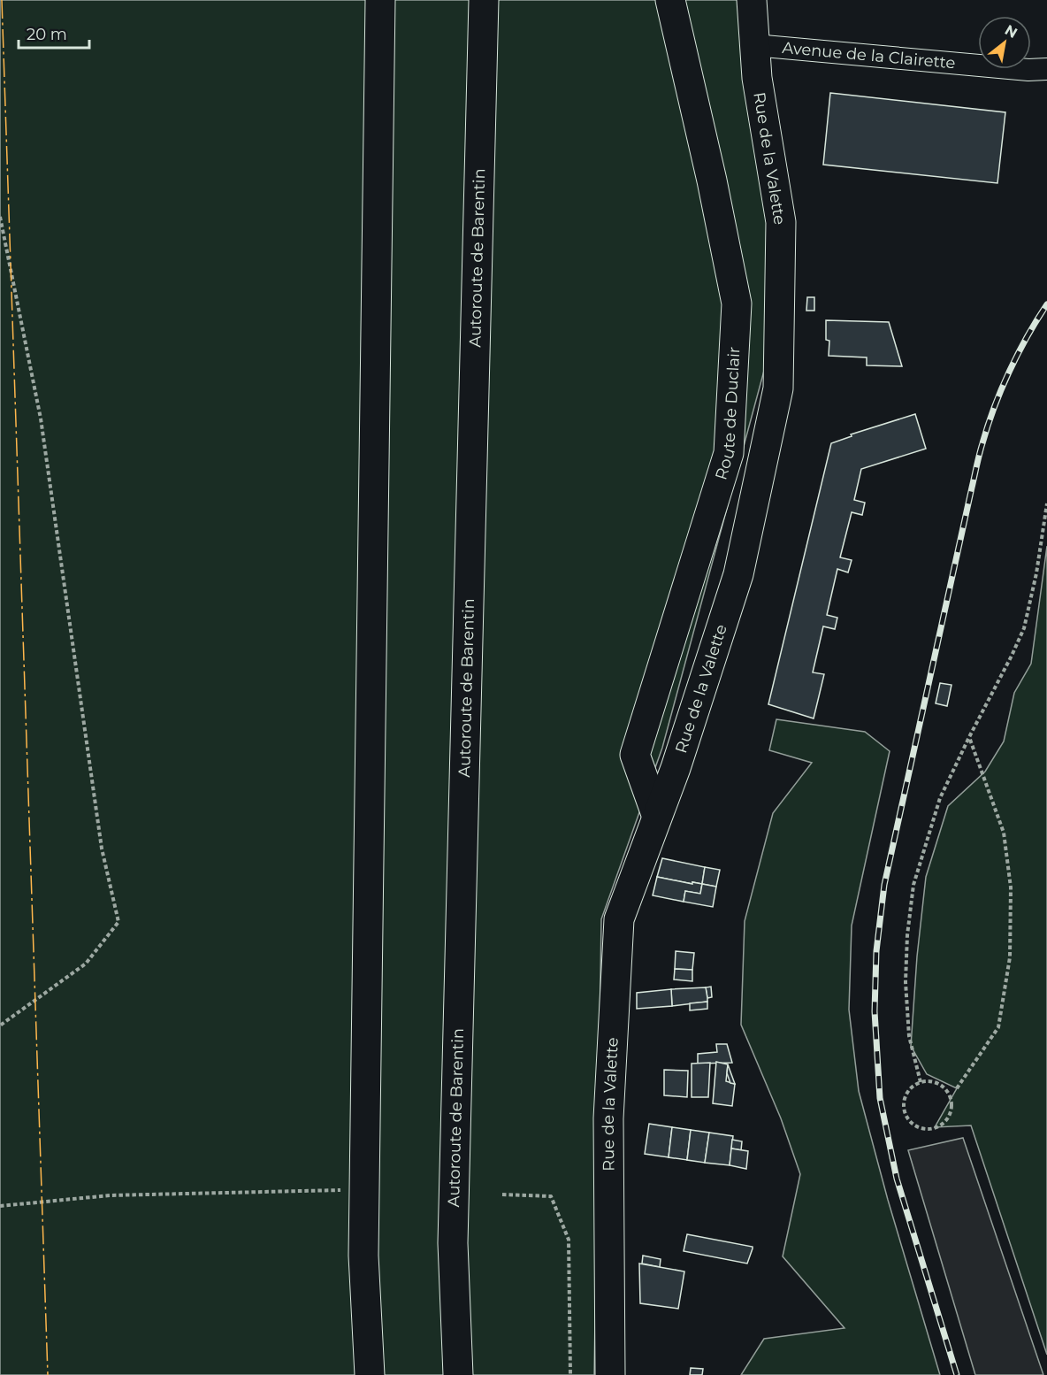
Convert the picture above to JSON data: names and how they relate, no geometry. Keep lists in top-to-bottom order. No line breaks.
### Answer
{"streets":{"main road":["Rue de la Valette","Autoroute de Barentin","Route de Duclair"],"street":["Avenue de la Clairette"]},"crossings":[["Avenue de la Clairette","Rue de la Valette"],["Rue de la Valette","Route de Duclair"]],"scale_bar":"20 m","north":"top right"}
